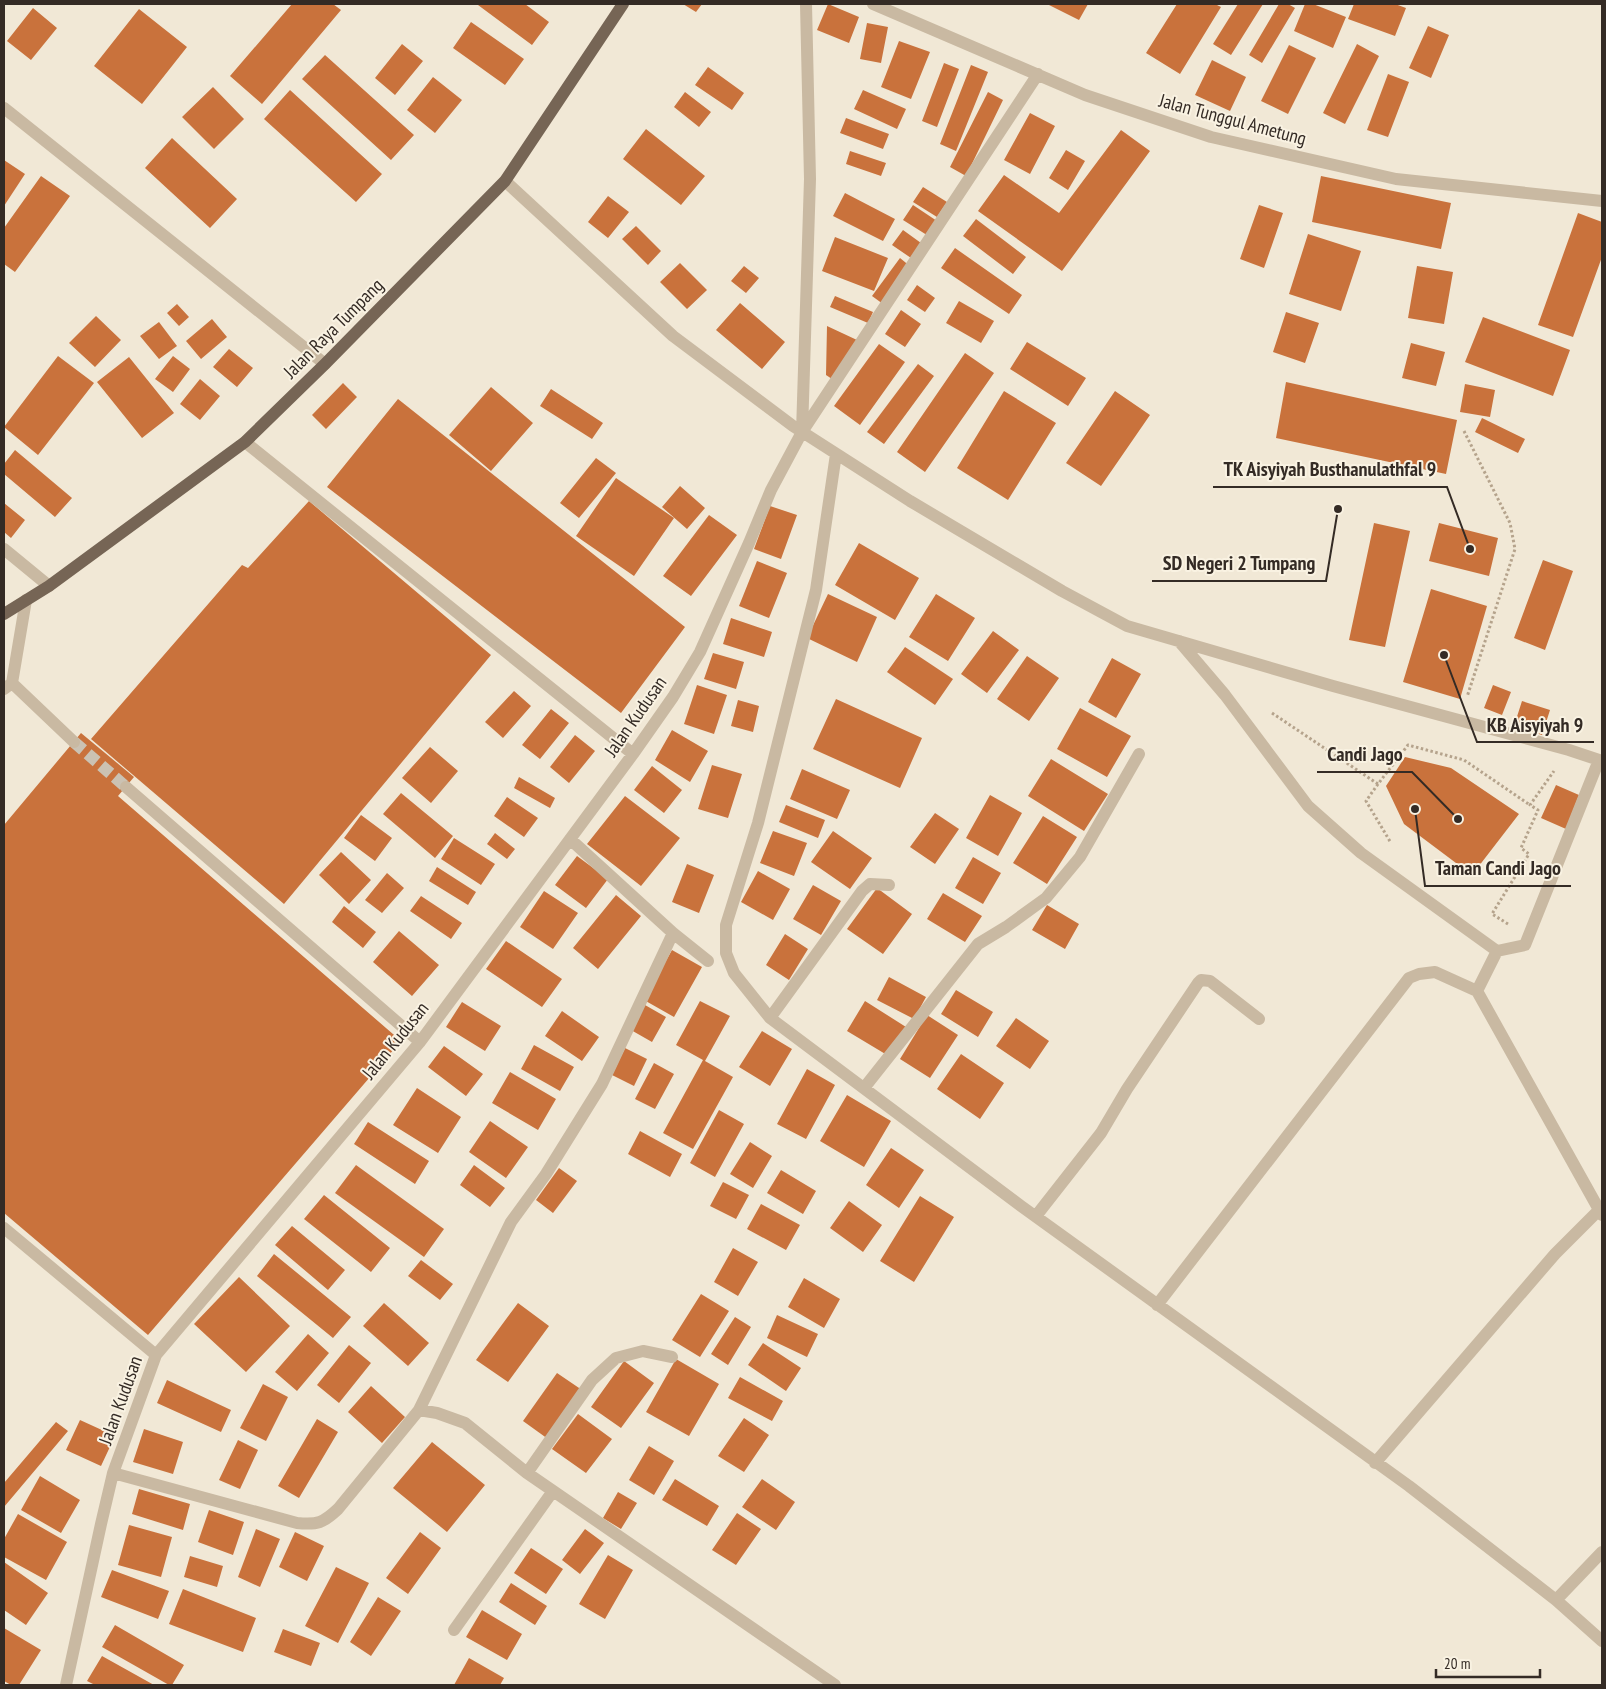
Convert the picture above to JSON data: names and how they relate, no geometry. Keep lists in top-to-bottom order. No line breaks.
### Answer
{"streets":{"main road":["Jalan Raya Tumpang"],"street":["Jalan Tunggul Ametung","Jalan Kudusan"]},"crossings":[["Jalan Tunggul Ametung","Jalan Kudusan"]],"places":["SD Negeri 2 Tumpang","TK Aisyiyah Busthanulathfal 9","KB Aisyiyah 9","Taman Candi Jago","Candi Jago"],"scale_bar":"20 m"}
